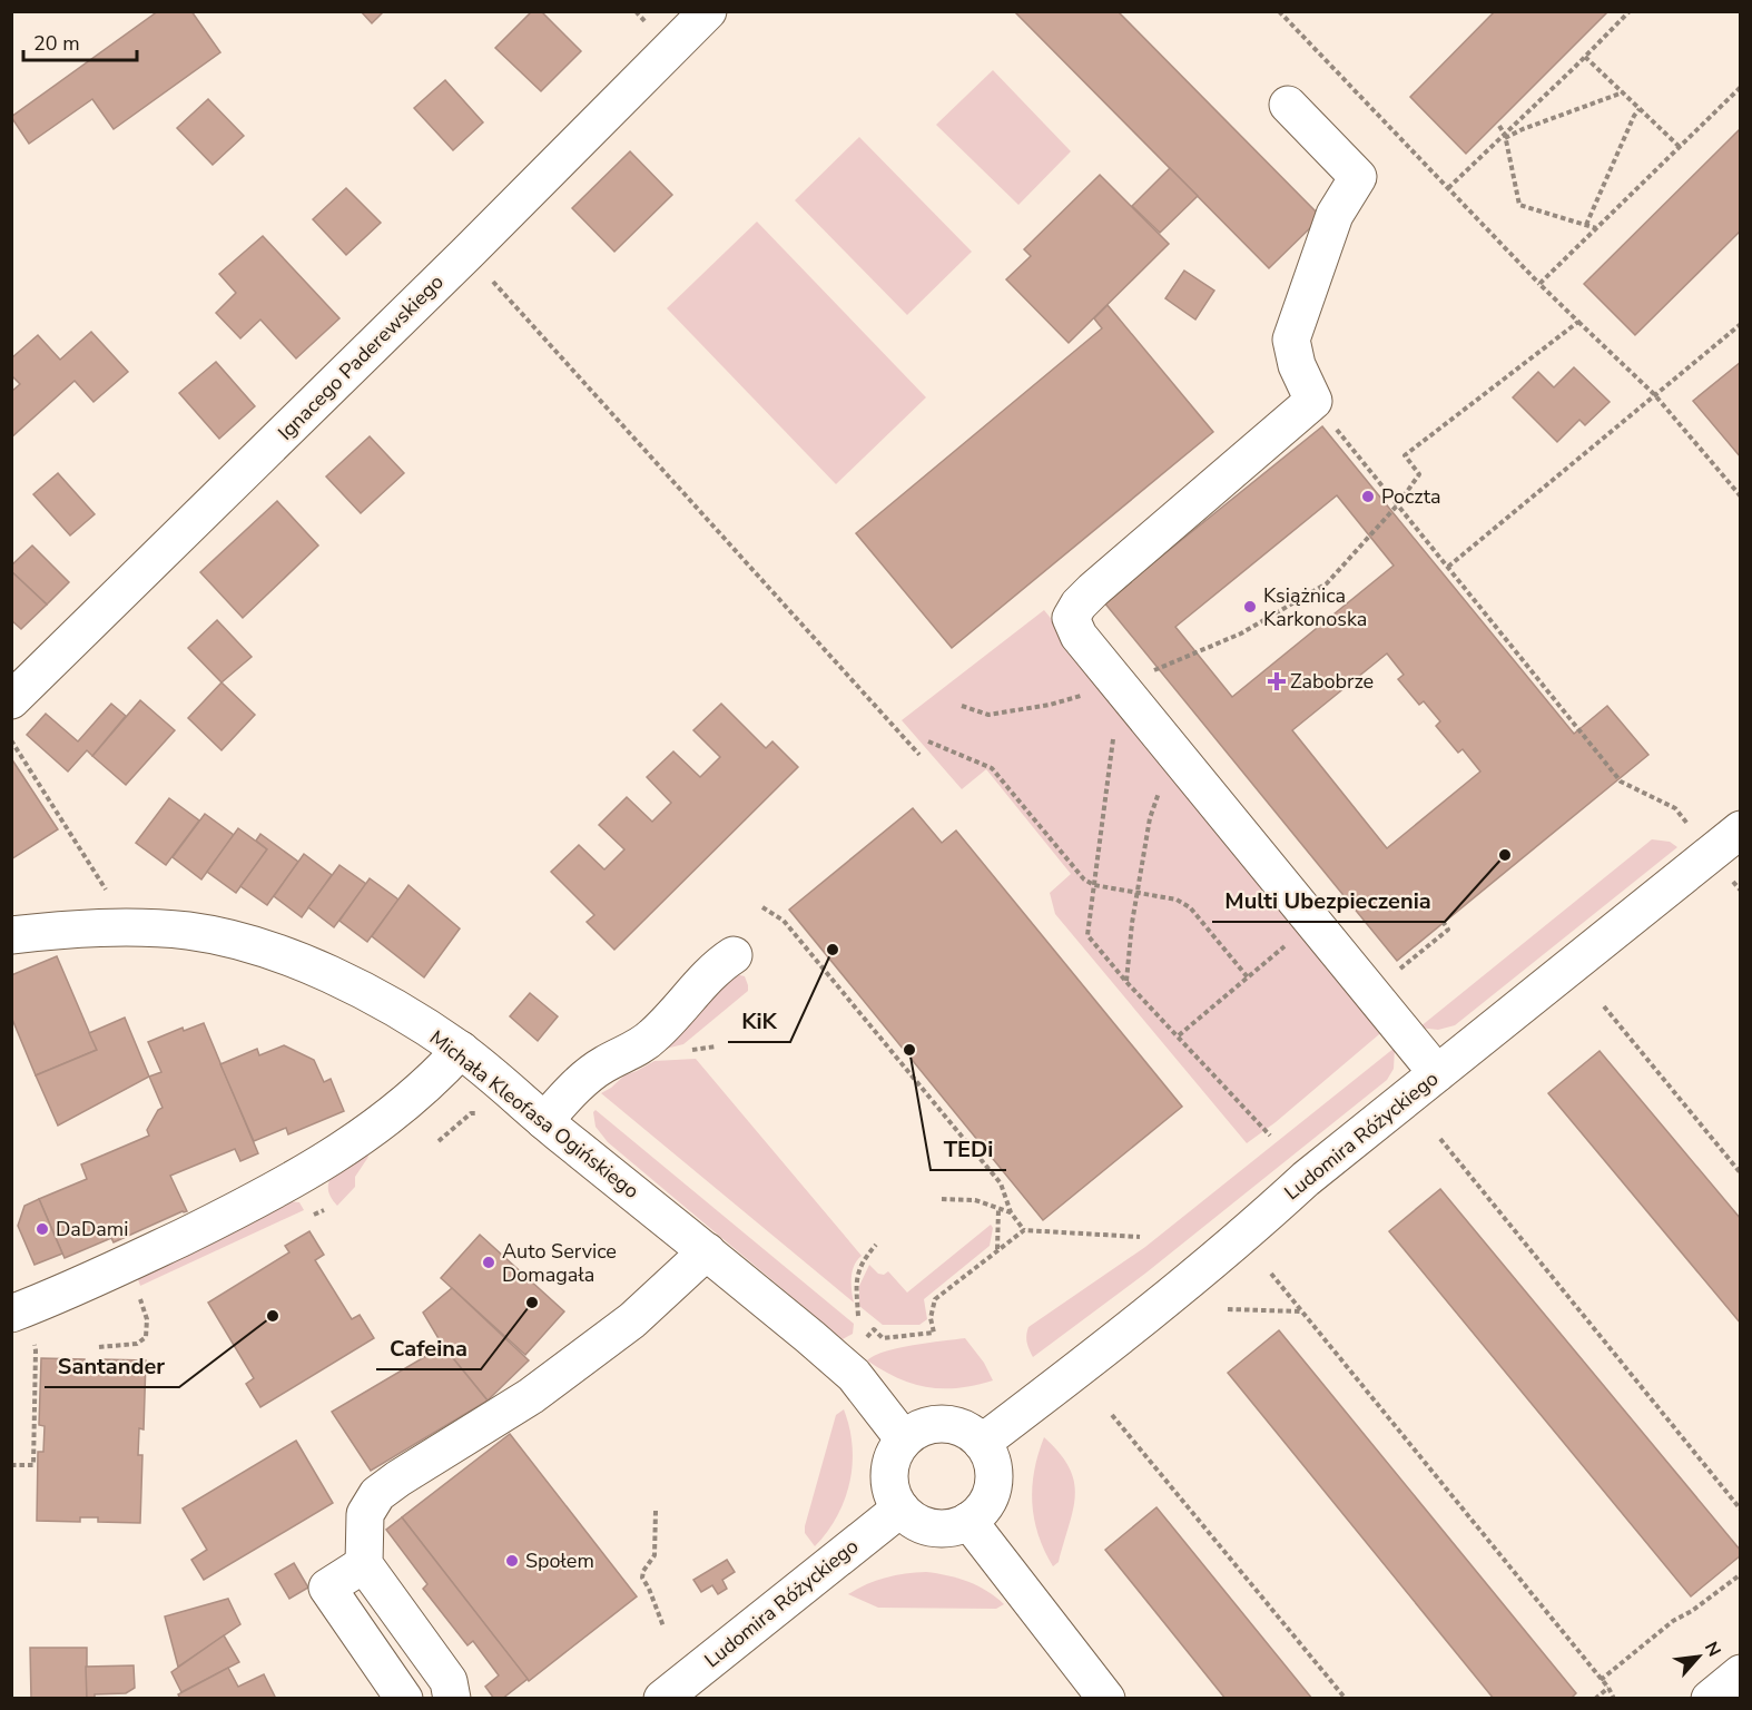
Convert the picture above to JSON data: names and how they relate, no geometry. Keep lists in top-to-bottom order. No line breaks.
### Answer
{"streets":{"street":["Ignacego Paderewskiego","Michała Kleofasa Ogińskiego","Ludomira Różyckiego"]},"crossings":[["Michała Kleofasa Ogińskiego","Ludomira Różyckiego"]],"places":{"other":["Poczta","Książnica Karkonoska","Multi Ubezpieczenia","KiK","TEDi","DaDami","Auto Service Domagała","Cafeina","Santander","Społem"],"health":["Zabobrze"]},"scale_bar":"20 m","north":"top right"}
